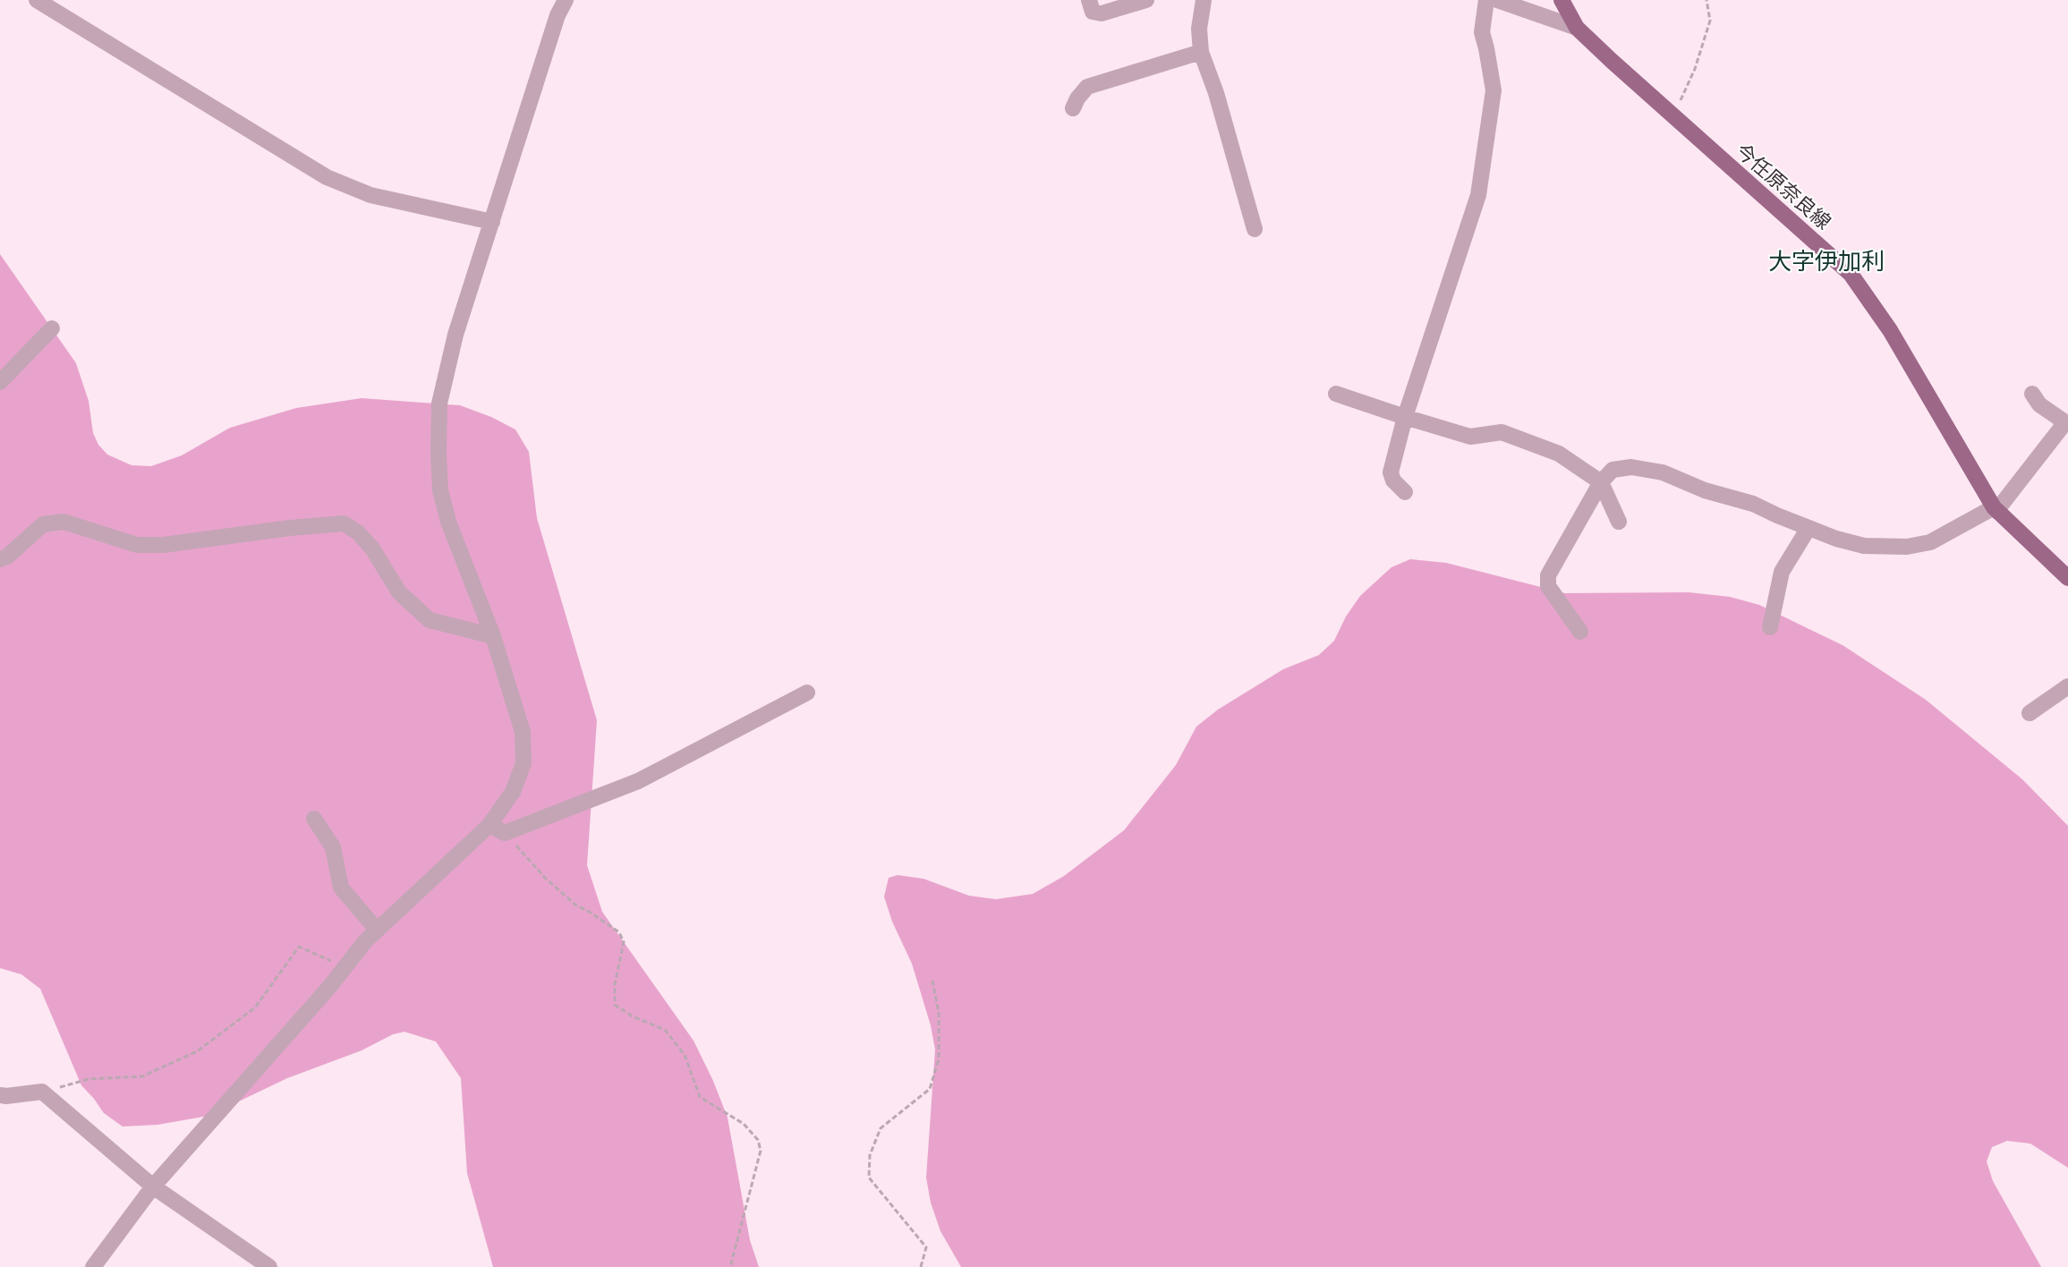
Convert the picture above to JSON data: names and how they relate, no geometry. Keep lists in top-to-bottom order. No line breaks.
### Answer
{"streets":{"main road":["今任原奈良線"]},"districts":["大字伊加利"]}
